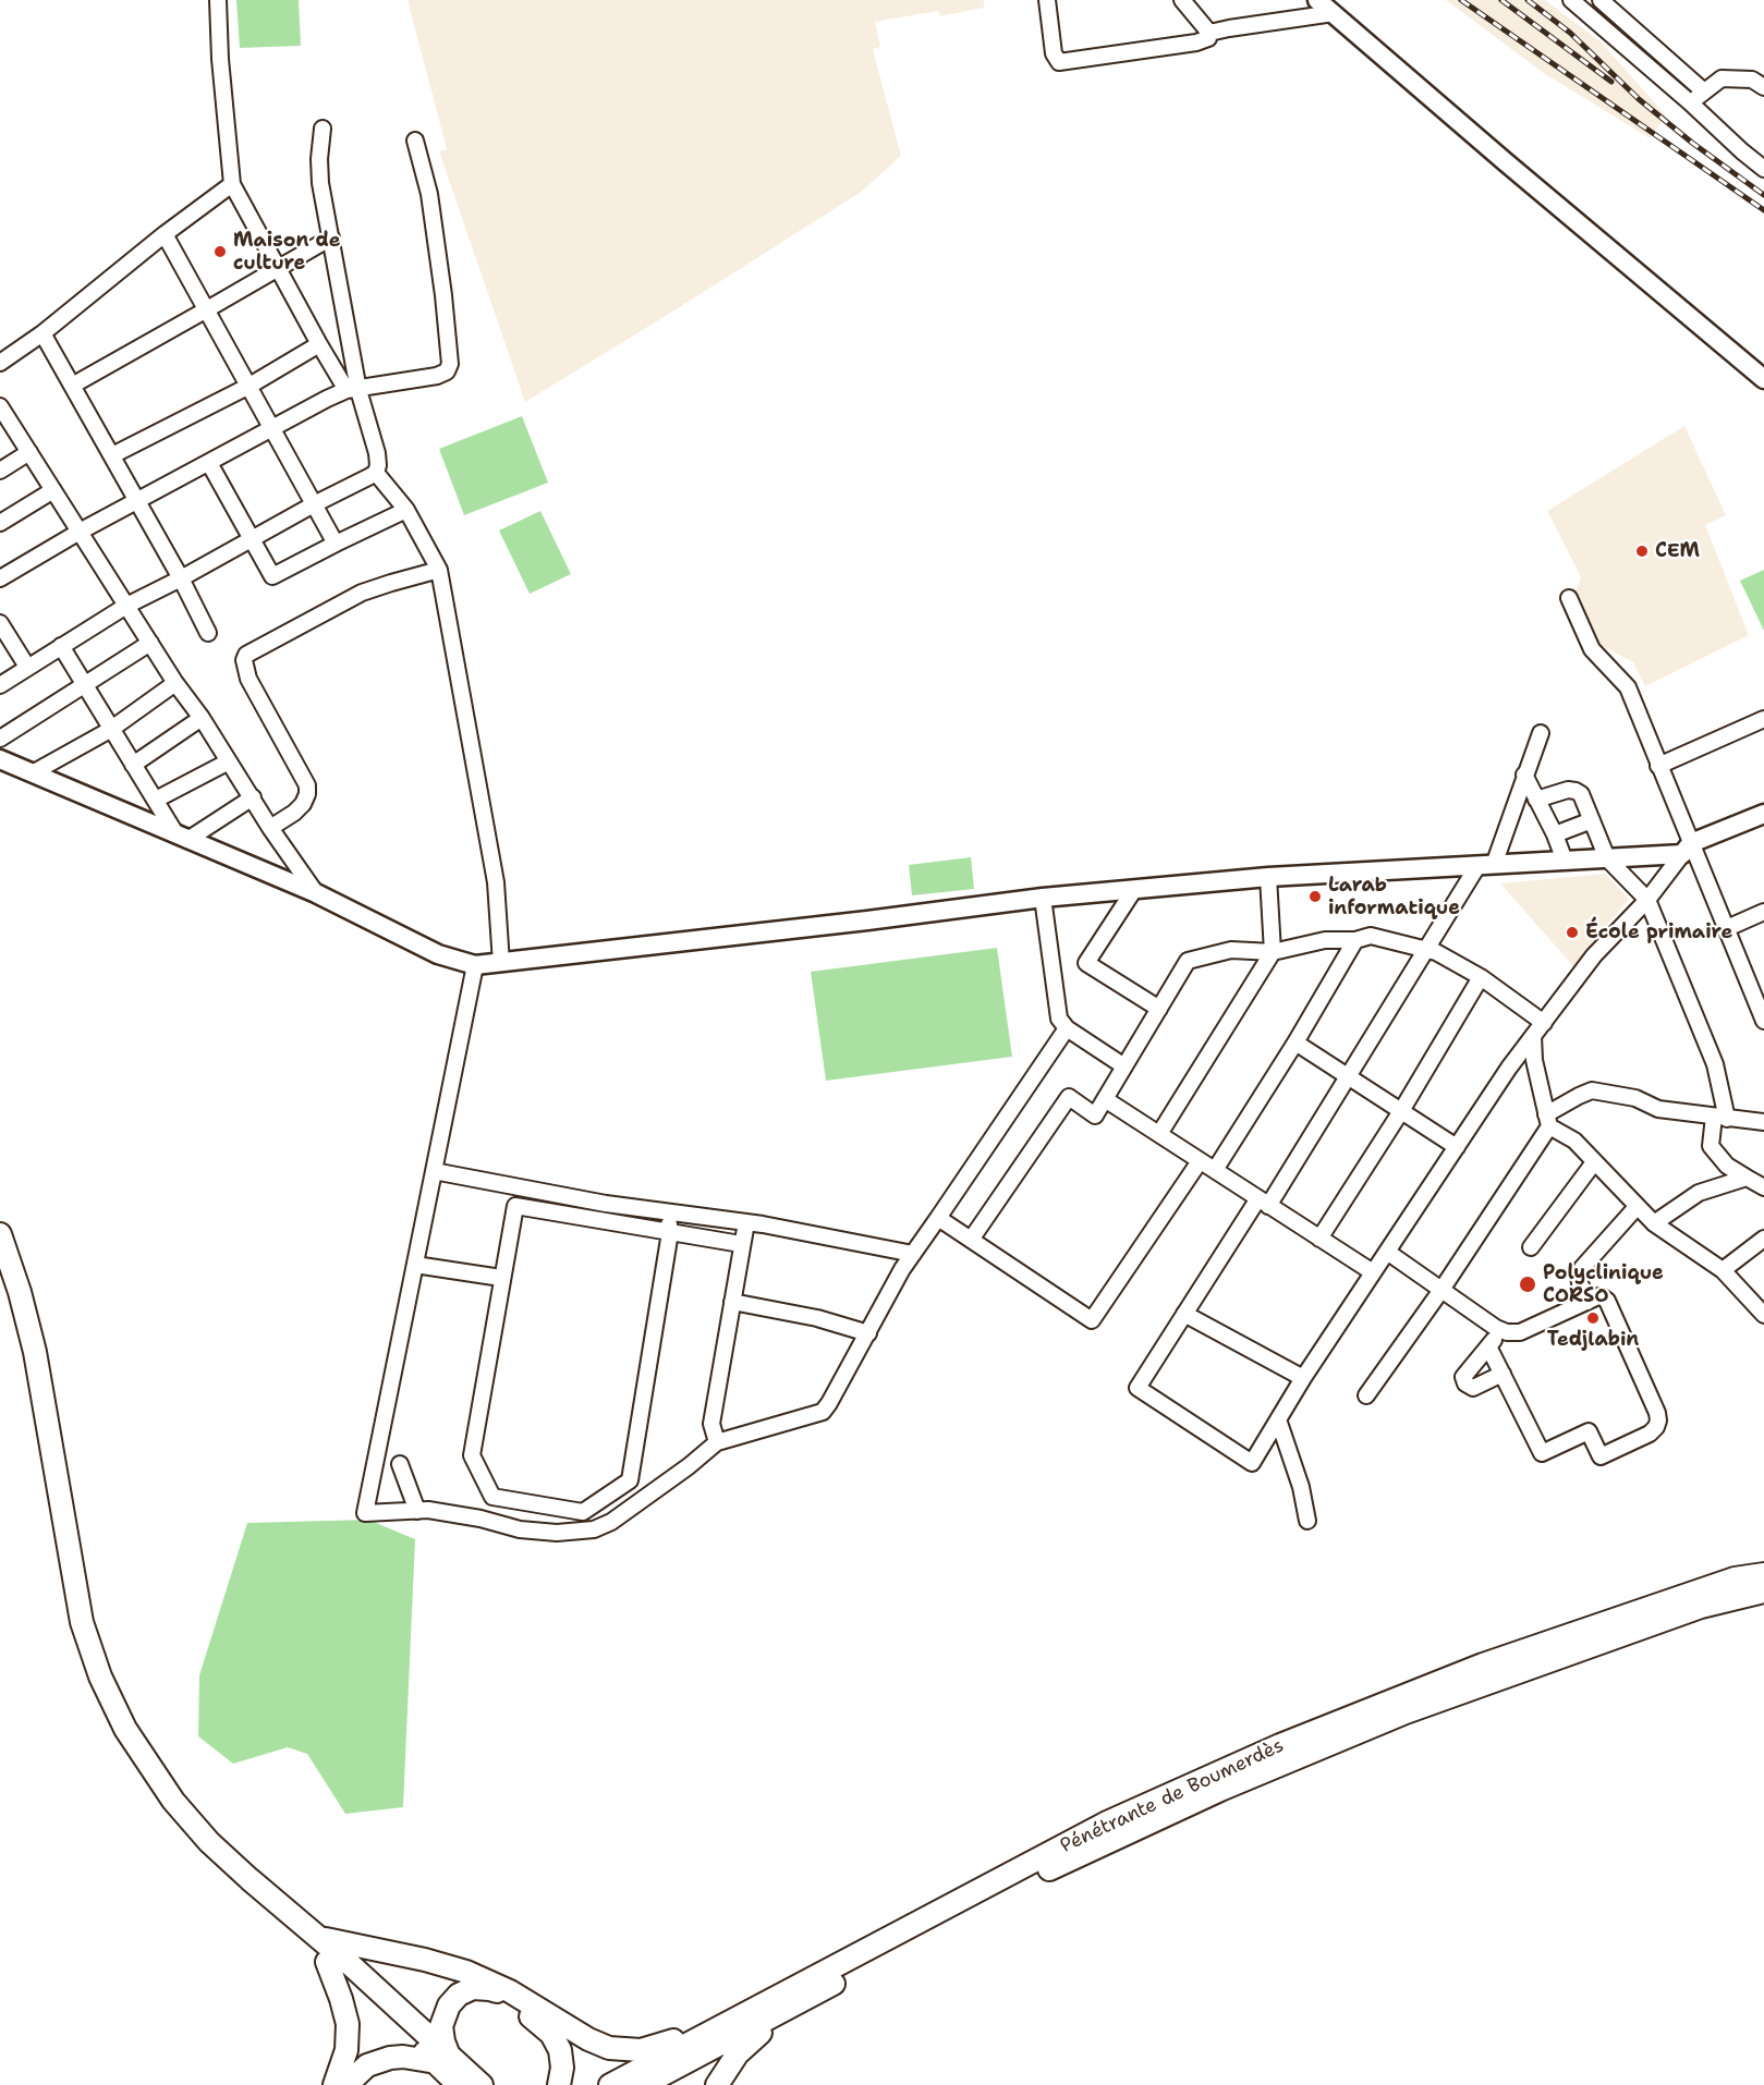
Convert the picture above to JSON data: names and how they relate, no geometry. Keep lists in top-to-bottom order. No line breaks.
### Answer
{"streets":{"highway":["Pénétrante de Boumerdès"]},"places":["Maison de culture","CEM","Larab informatique","École primaire","Polyclinique CORSO","Tedjlabin"]}
